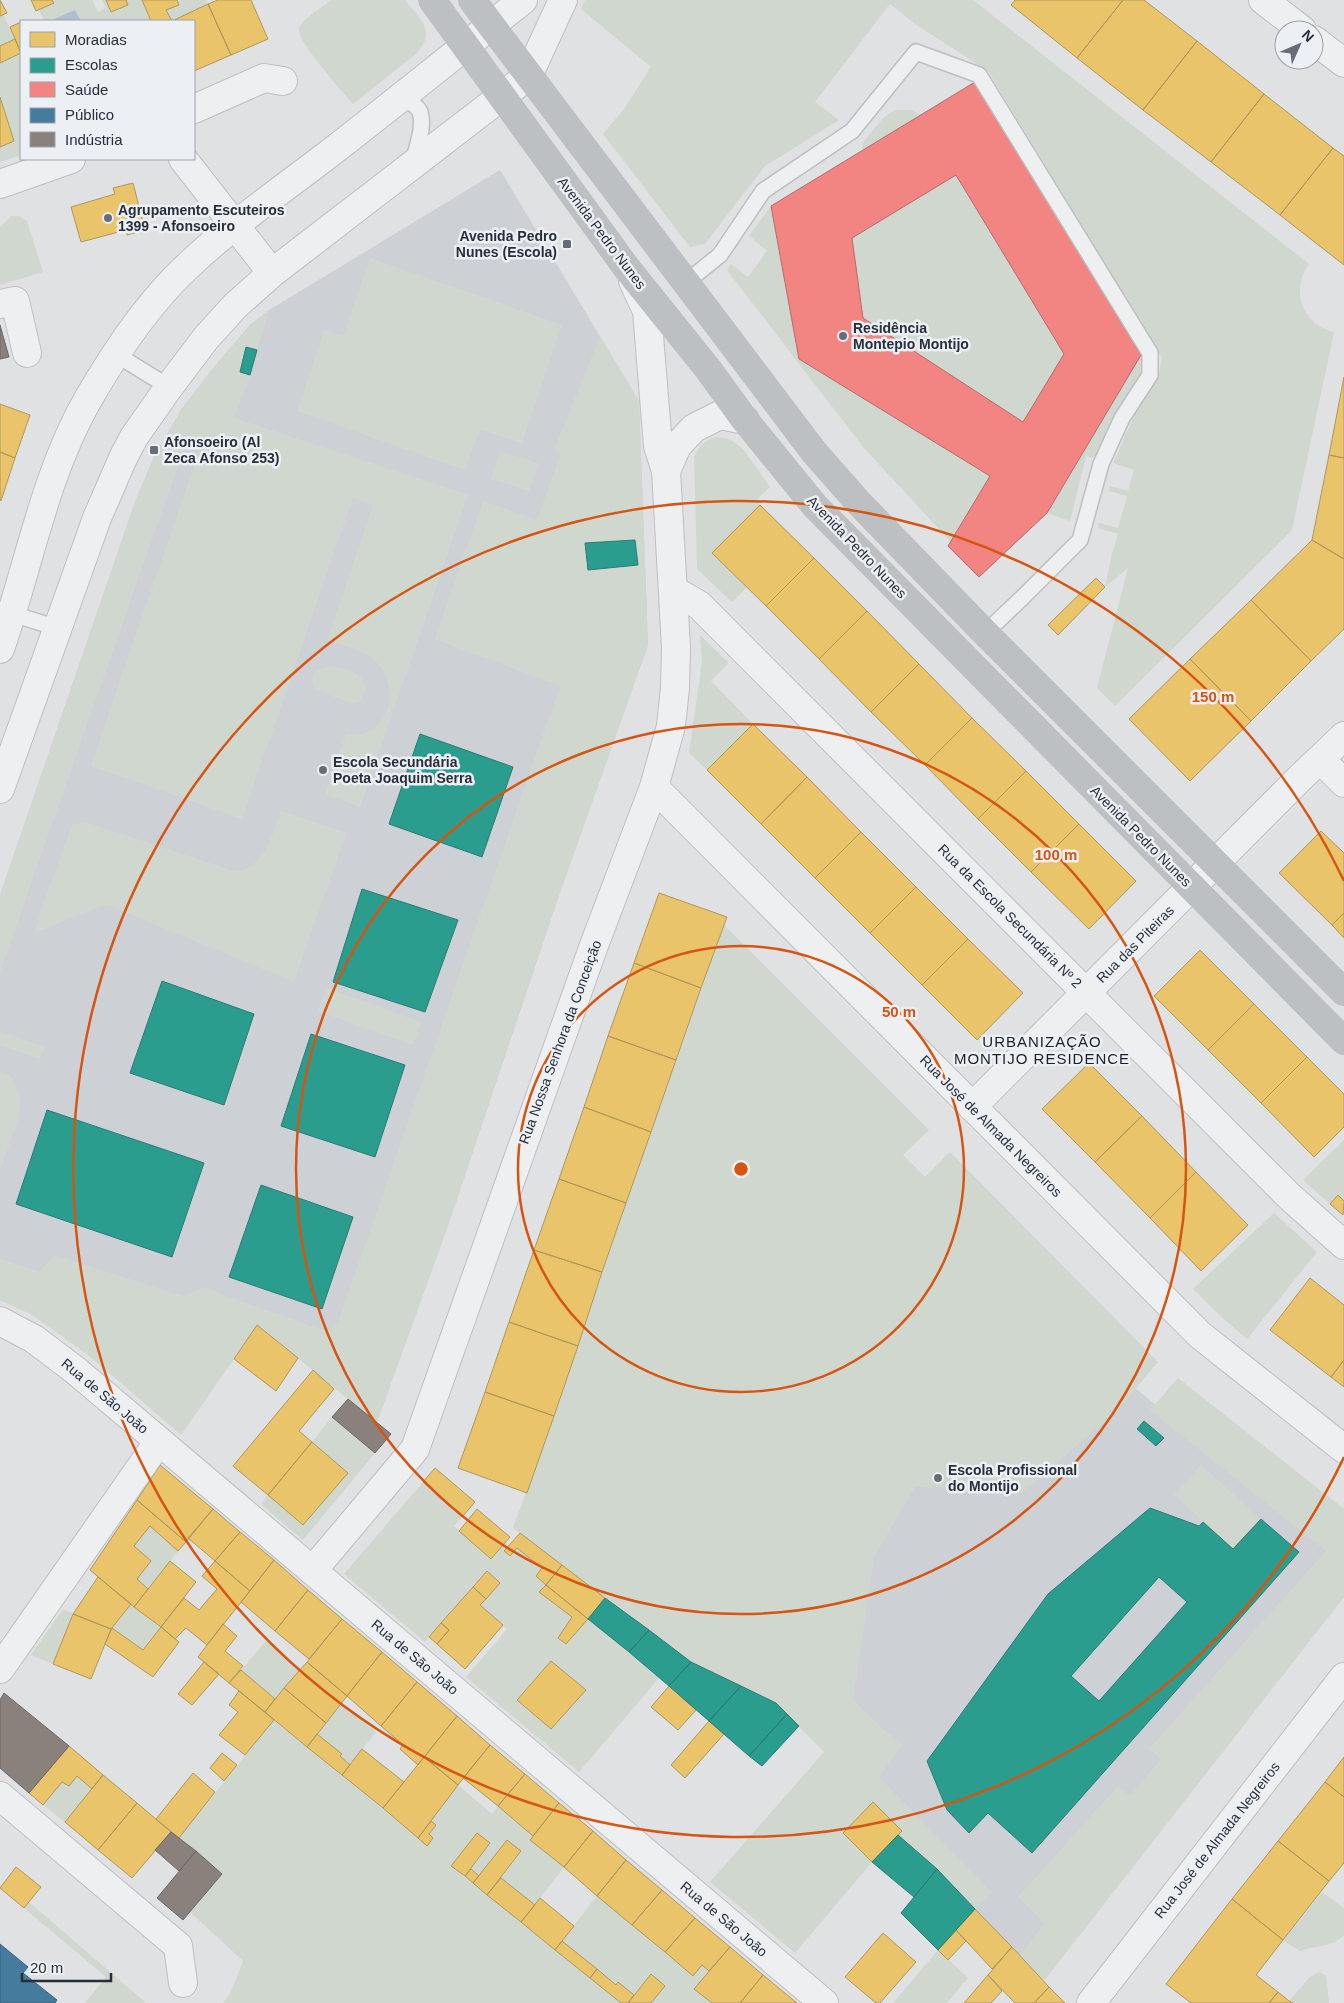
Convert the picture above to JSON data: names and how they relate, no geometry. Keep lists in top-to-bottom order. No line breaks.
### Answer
{"streets":{"street":["Avenida Pedro Nunes","Rua da Escola Secundária Nº 2","Rua das Piteiras","Rua Nossa Senhora da Conceição","Rua José de Almada Negreiros","Rua de São João"]},"crossings":[["Avenida Pedro Nunes","Rua das Piteiras"],["Avenida Pedro Nunes","Rua Nossa Senhora da Conceição"],["Rua da Escola Secundária Nº 2","Rua das Piteiras"],["Rua da Escola Secundária Nº 2","Rua Nossa Senhora da Conceição"],["Rua das Piteiras","Rua José de Almada Negreiros"],["Rua Nossa Senhora da Conceição","Rua José de Almada Negreiros"],["Rua Nossa Senhora da Conceição","Rua de São João"]],"districts":["URBANIZAÇÃO MONTIJO RESIDENCE"],"places":{"other":["Agrupamento Escuteiros 1399 - Afonsoeiro","Residência Montepio Montijo","Escola Secundária Poeta Joaquim Serra","Escola Profissional do Montijo"],"transit":["Avenida Pedro Nunes (Escola)","Afonsoeiro (Al Zeca Afonso 253)"]},"legend":["Moradias","Escolas","Saúde","Público","Indústria"],"scale_bar":"20 m","north":"top right","rings":["150 m","100 m","50 m"]}
